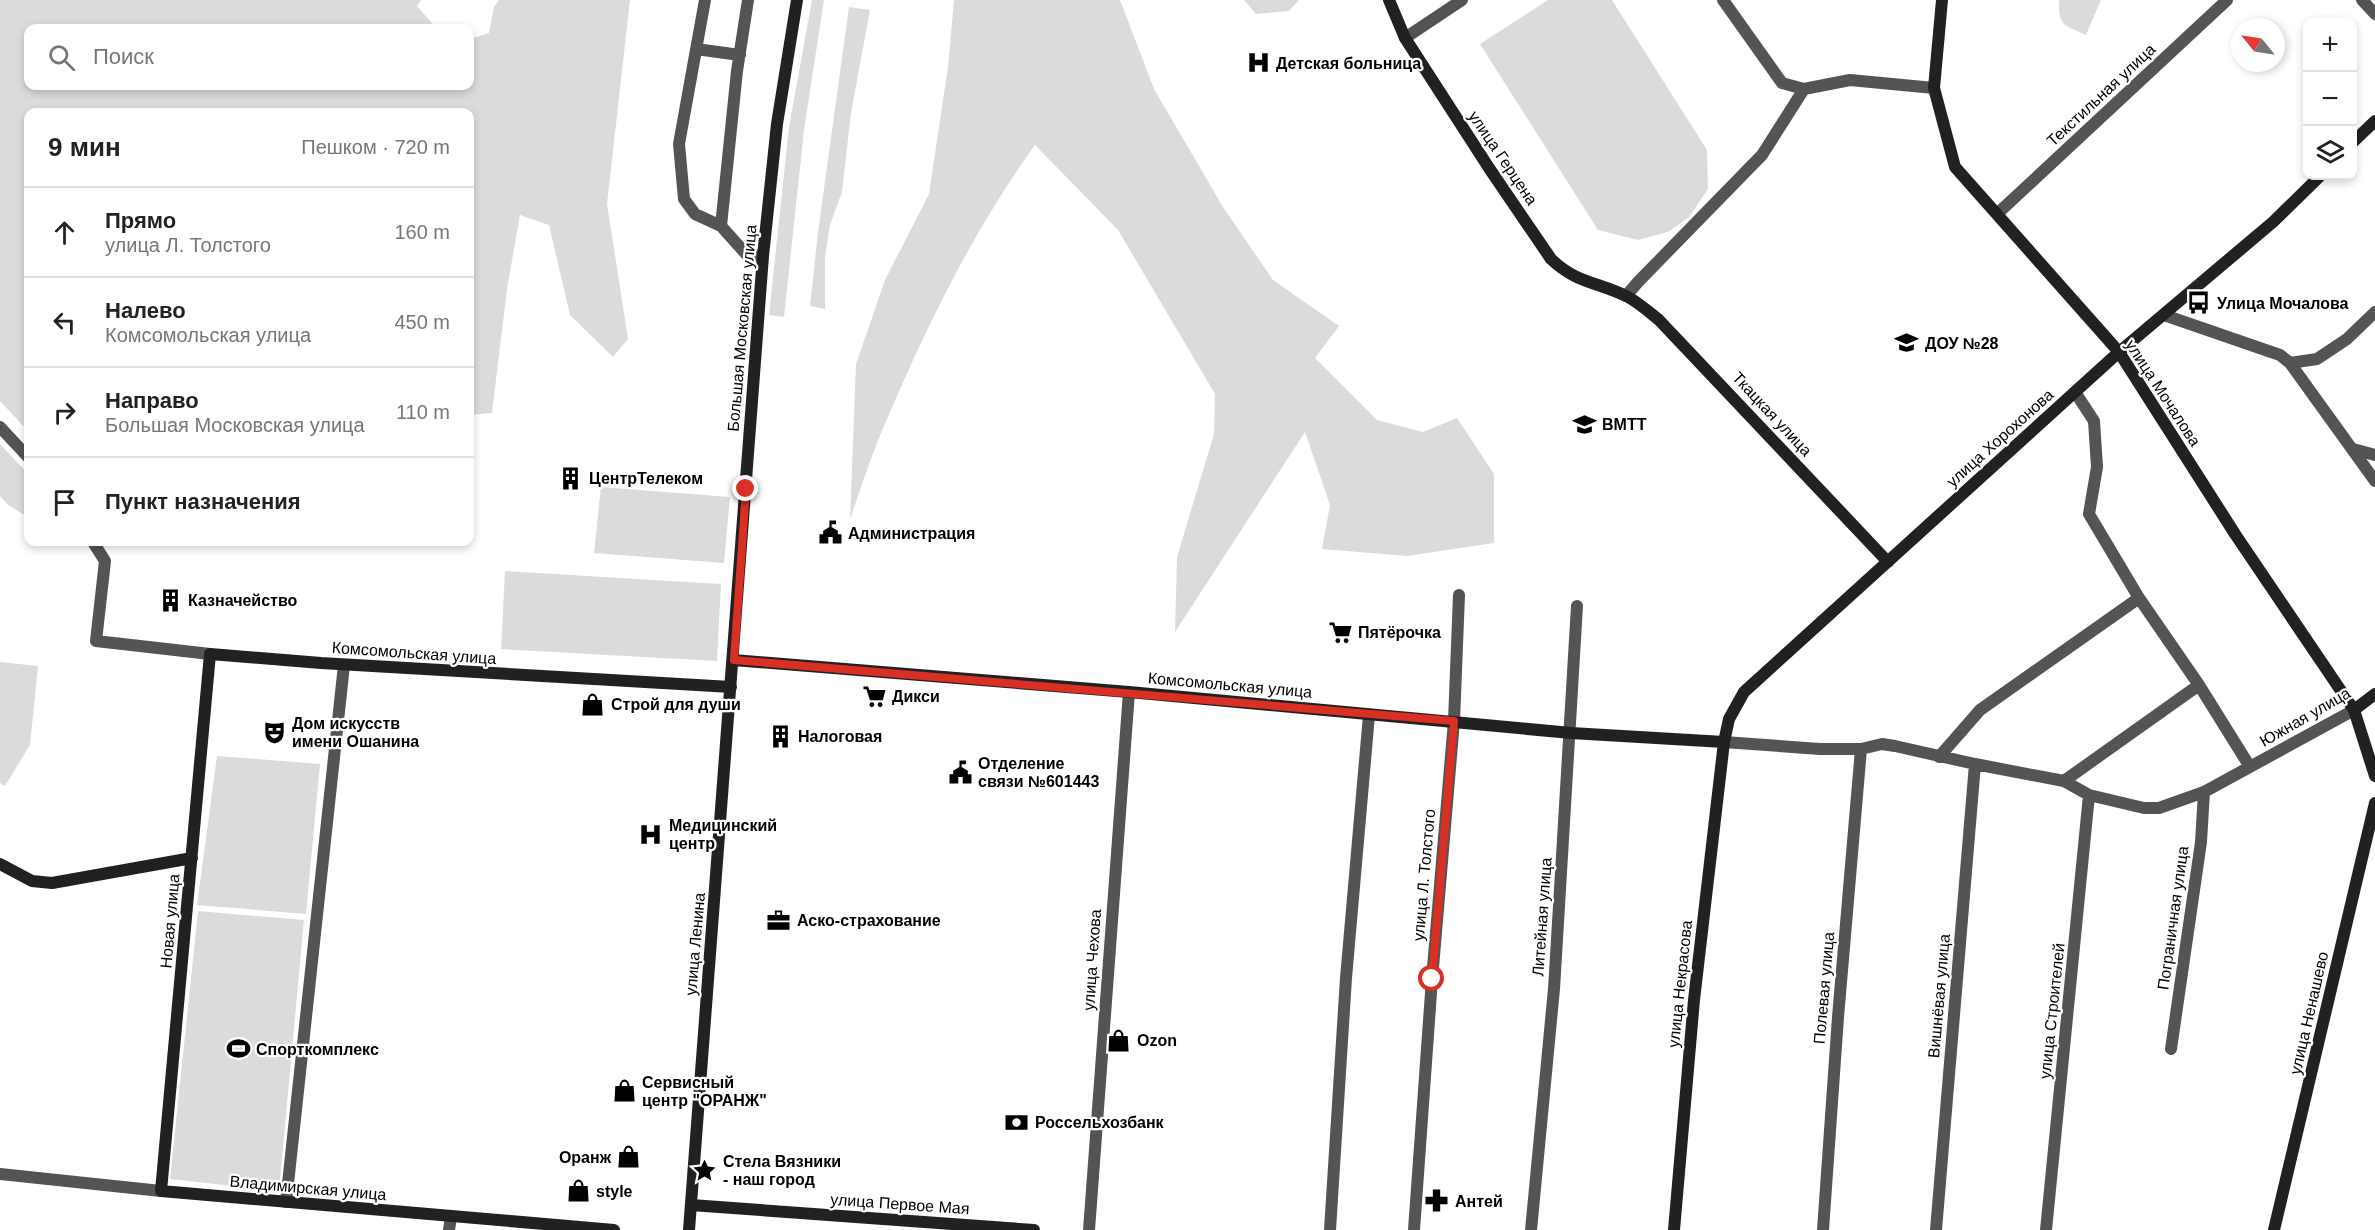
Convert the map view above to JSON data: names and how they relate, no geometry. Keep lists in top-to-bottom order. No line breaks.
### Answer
{"streets":{"street":["Текстильная улица","улица Герцена","Большая Московская улица","улица Мочалова","Ткацкая улица","улица Хорохонова","Комсомольская улица","Южная улица","улица Л. Толстого","Литейная улица","Пограничная улица","Новая улица","улица Ленина","улица Чехова","улица Некрасова","Полевая улица","Вишнёвая улица","улица Строителей","улица Ненашево","Владимирская улица","улица Первое Мая"]},"crossings":[["Текстильная улица","улица Мочалова"],["улица Герцена","Ткацкая улица"],["Большая Московская улица","Комсомольская улица"],["Большая Московская улица","улица Ленина"],["улица Мочалова","улица Хорохонова"],["улица Мочалова","Южная улица"],["Ткацкая улица","улица Хорохонова"],["улица Хорохонова","Комсомольская улица"],["улица Хорохонова","Южная улица"],["улица Хорохонова","улица Некрасова"],["Комсомольская улица","Южная улица"],["Комсомольская улица","улица Л. Толстого"],["Комсомольская улица","Литейная улица"],["Комсомольская улица","Новая улица"],["Комсомольская улица","улица Ленина"],["Комсомольская улица","улица Чехова"],["Комсомольская улица","улица Некрасова"],["Южная улица","Пограничная улица"],["Южная улица","улица Некрасова"],["Южная улица","Полевая улица"],["Южная улица","Вишнёвая улица"],["Южная улица","улица Строителей"],["Новая улица","Владимирская улица"],["улица Ленина","улица Первое Мая"]],"places":{"hospital":["Детская больница","Медицинский центр"],"bus stop":["Улица Мочалова"],"school or university":["ДОУ №28","ВМТТ"],"building":["ЦентрТелеком","Казначейство","Налоговая"],"public building":["Администрация","Отделение связи №601443"],"supermarket":["Пятёрочка","Дикси"],"shop":["Строй для души","Ozon","Сервисный центр \"ОРАНЖ\"","Оранж","style"],"theatre":["Дом искусств имени Ошанина"],"office":["Аско-страхование"],"sports":["Спорткомплекс"],"bank":["Россельхозбанк"],"place":["Стела Вязники - наш город"],"pharmacy":["Антей"]},"north":"top left","page":{"map_buttons":["+","−"],"search":"Поиск","heading":["9 мин","Пешком · 720 m"],"list":[["Прямо","улица Л. Толстого","160 m"],["Налево","Комсомольская улица","450 m"],["Направо","Большая Московская улица","110 m"],"Пункт назначения"]}}
